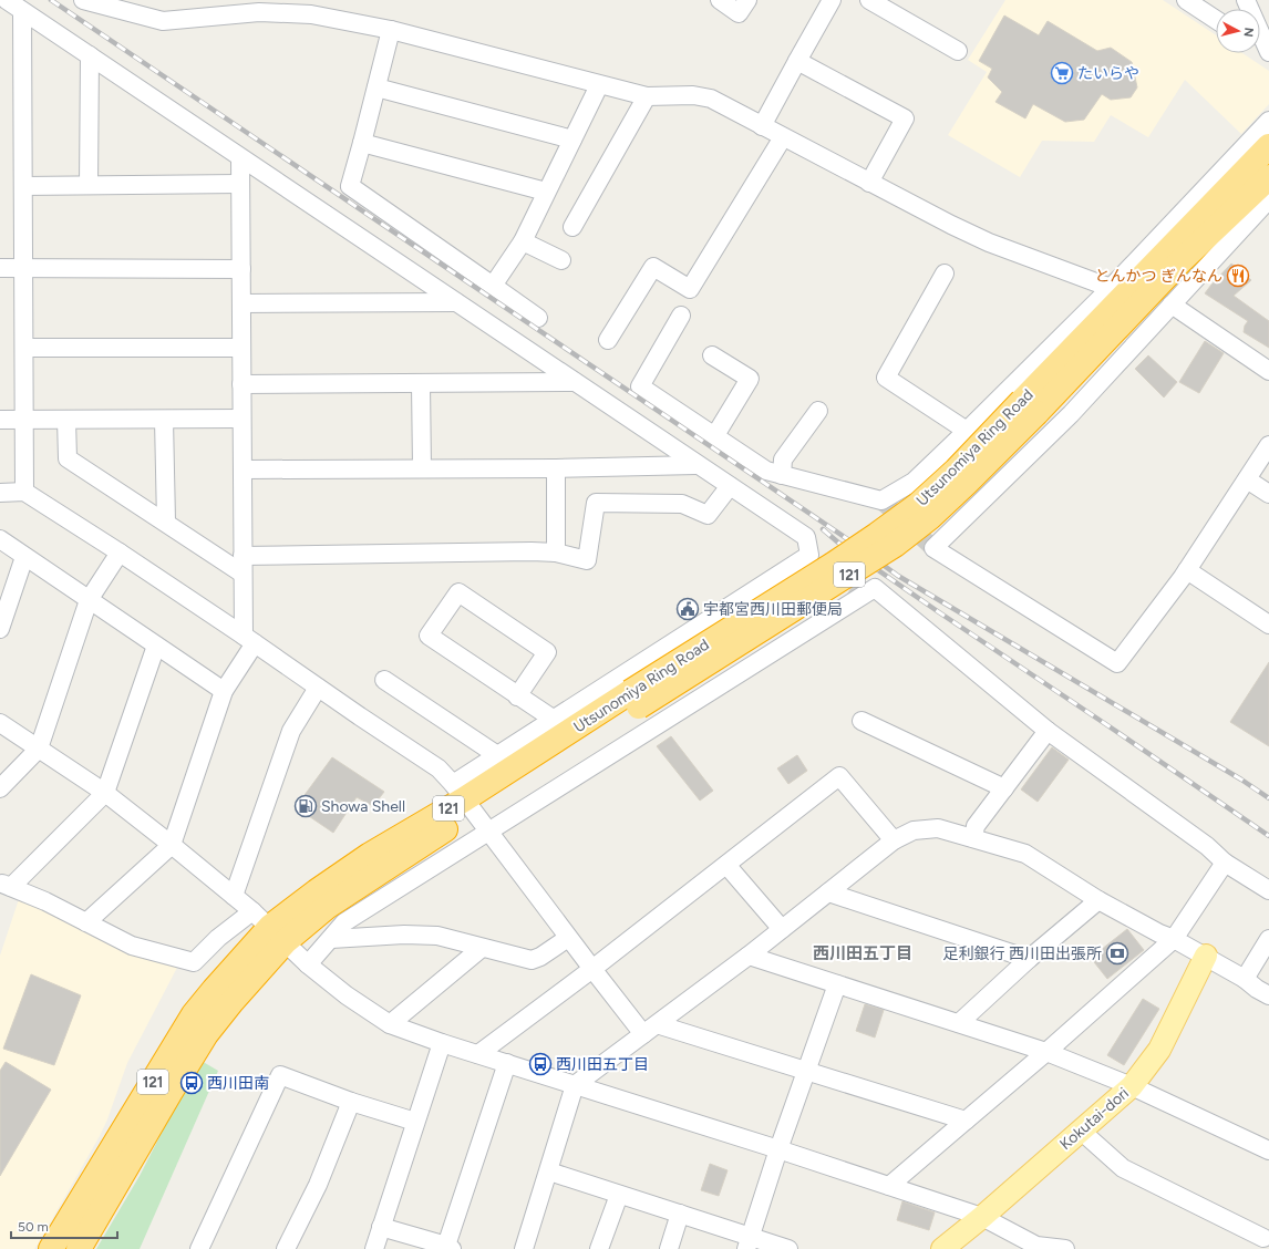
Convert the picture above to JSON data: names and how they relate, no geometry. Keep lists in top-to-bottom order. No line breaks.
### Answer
{"streets":{"highway":["Utsunomiya Ring Road","121"],"main road":["Kokutai-dori"]},"districts":["西川田五丁目"],"places":{"supermarket":["たいらや"],"restaurant":["とんかつ ぎんなん"],"public building":["宇都宮西川田郵便局"],"fuel station":["Showa Shell"],"bank":["足利銀行 西川田出張所"],"bus stop":["西川田五丁目","西川田南"]},"scale_bar":"50 m","north":"right"}
